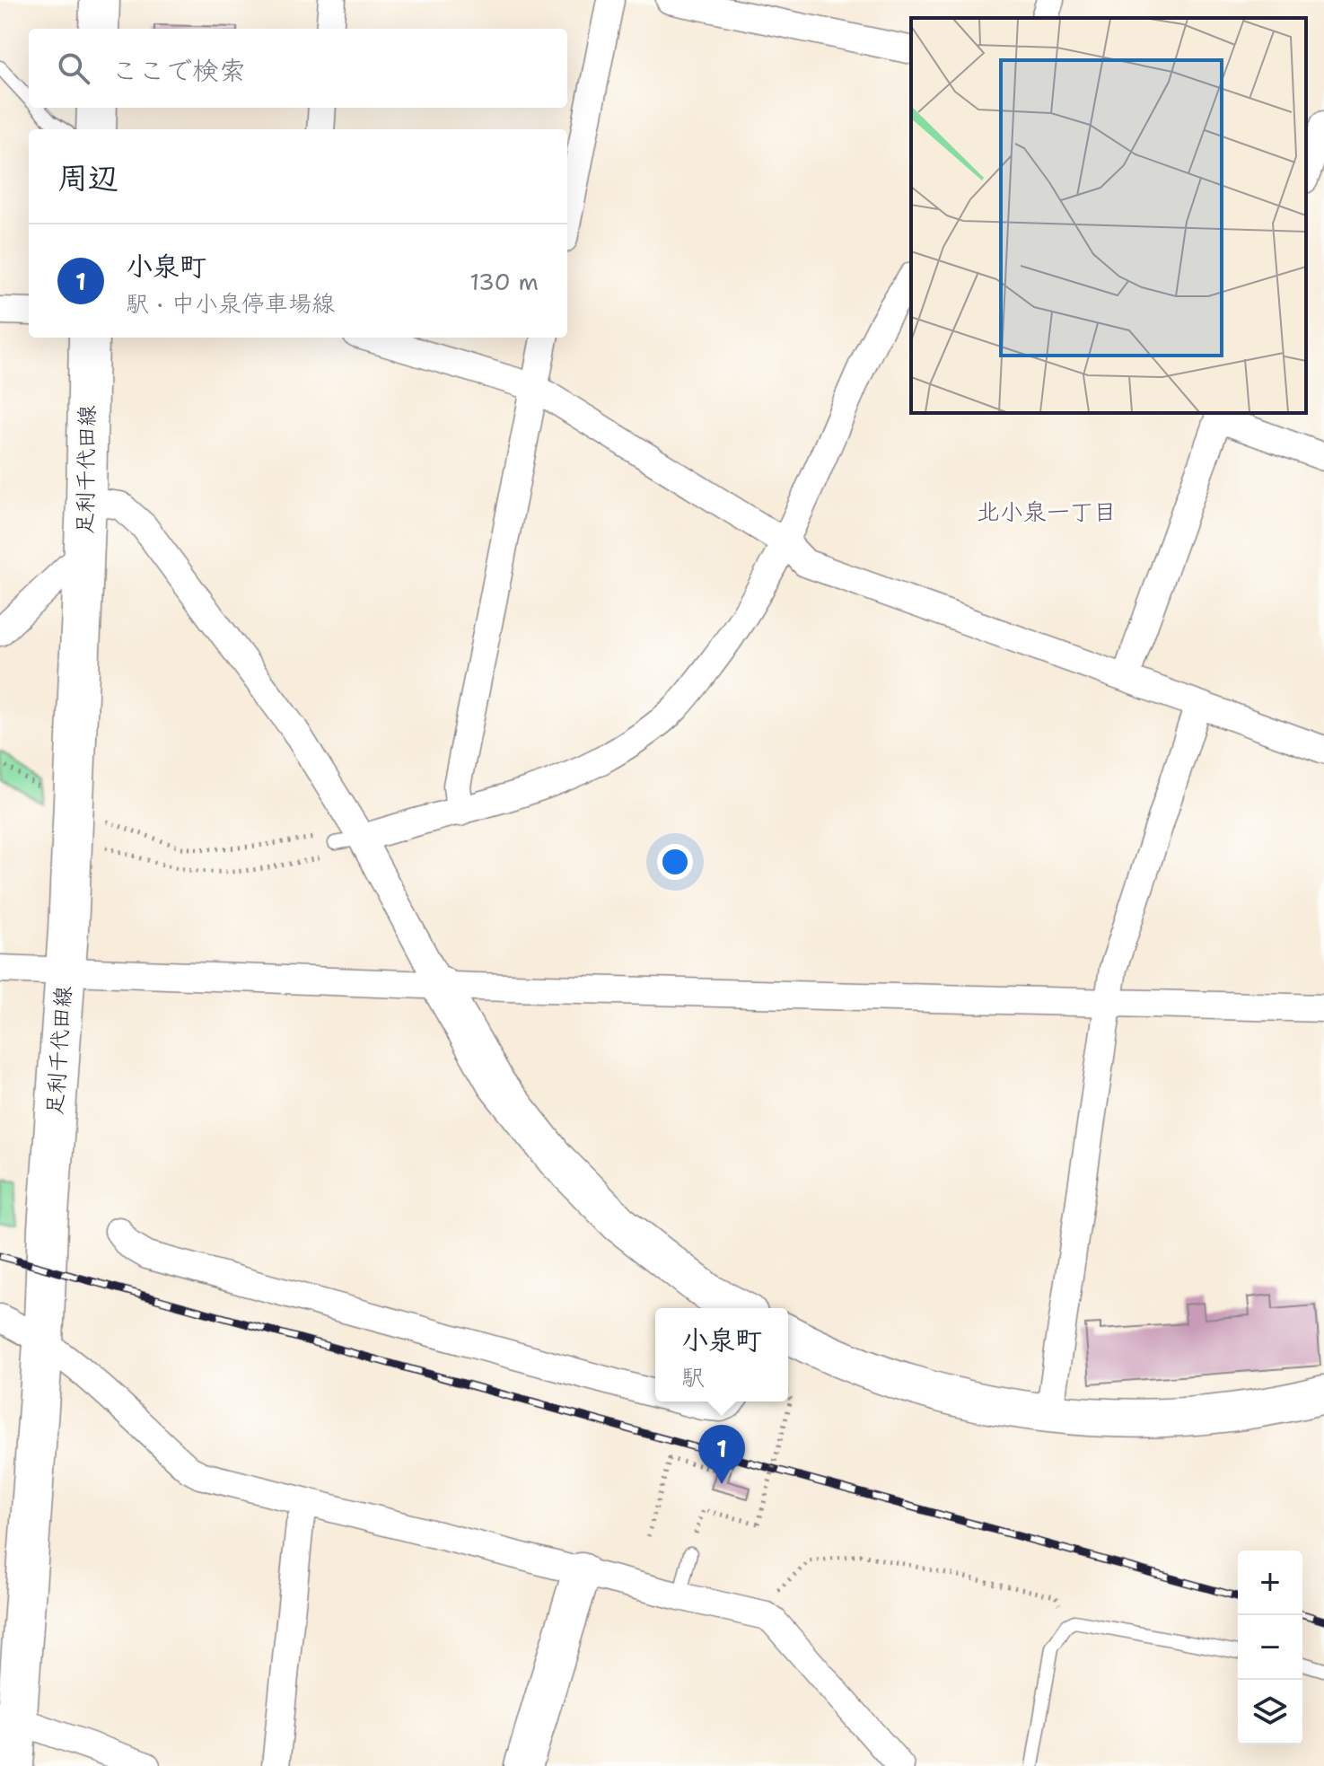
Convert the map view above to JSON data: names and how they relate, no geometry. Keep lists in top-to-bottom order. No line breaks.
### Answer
{"streets":{"main road":["足利千代田線"]},"districts":["北小泉一丁目"],"page":{"search":"ここで検索","heading":"周辺","list":[{"mark":"1","name":"小泉町","note":"駅 · 中小泉停車場線","value":"130 m"}],"popup":["小泉町","駅"],"pins":"1","map_buttons":["+","−"]}}
